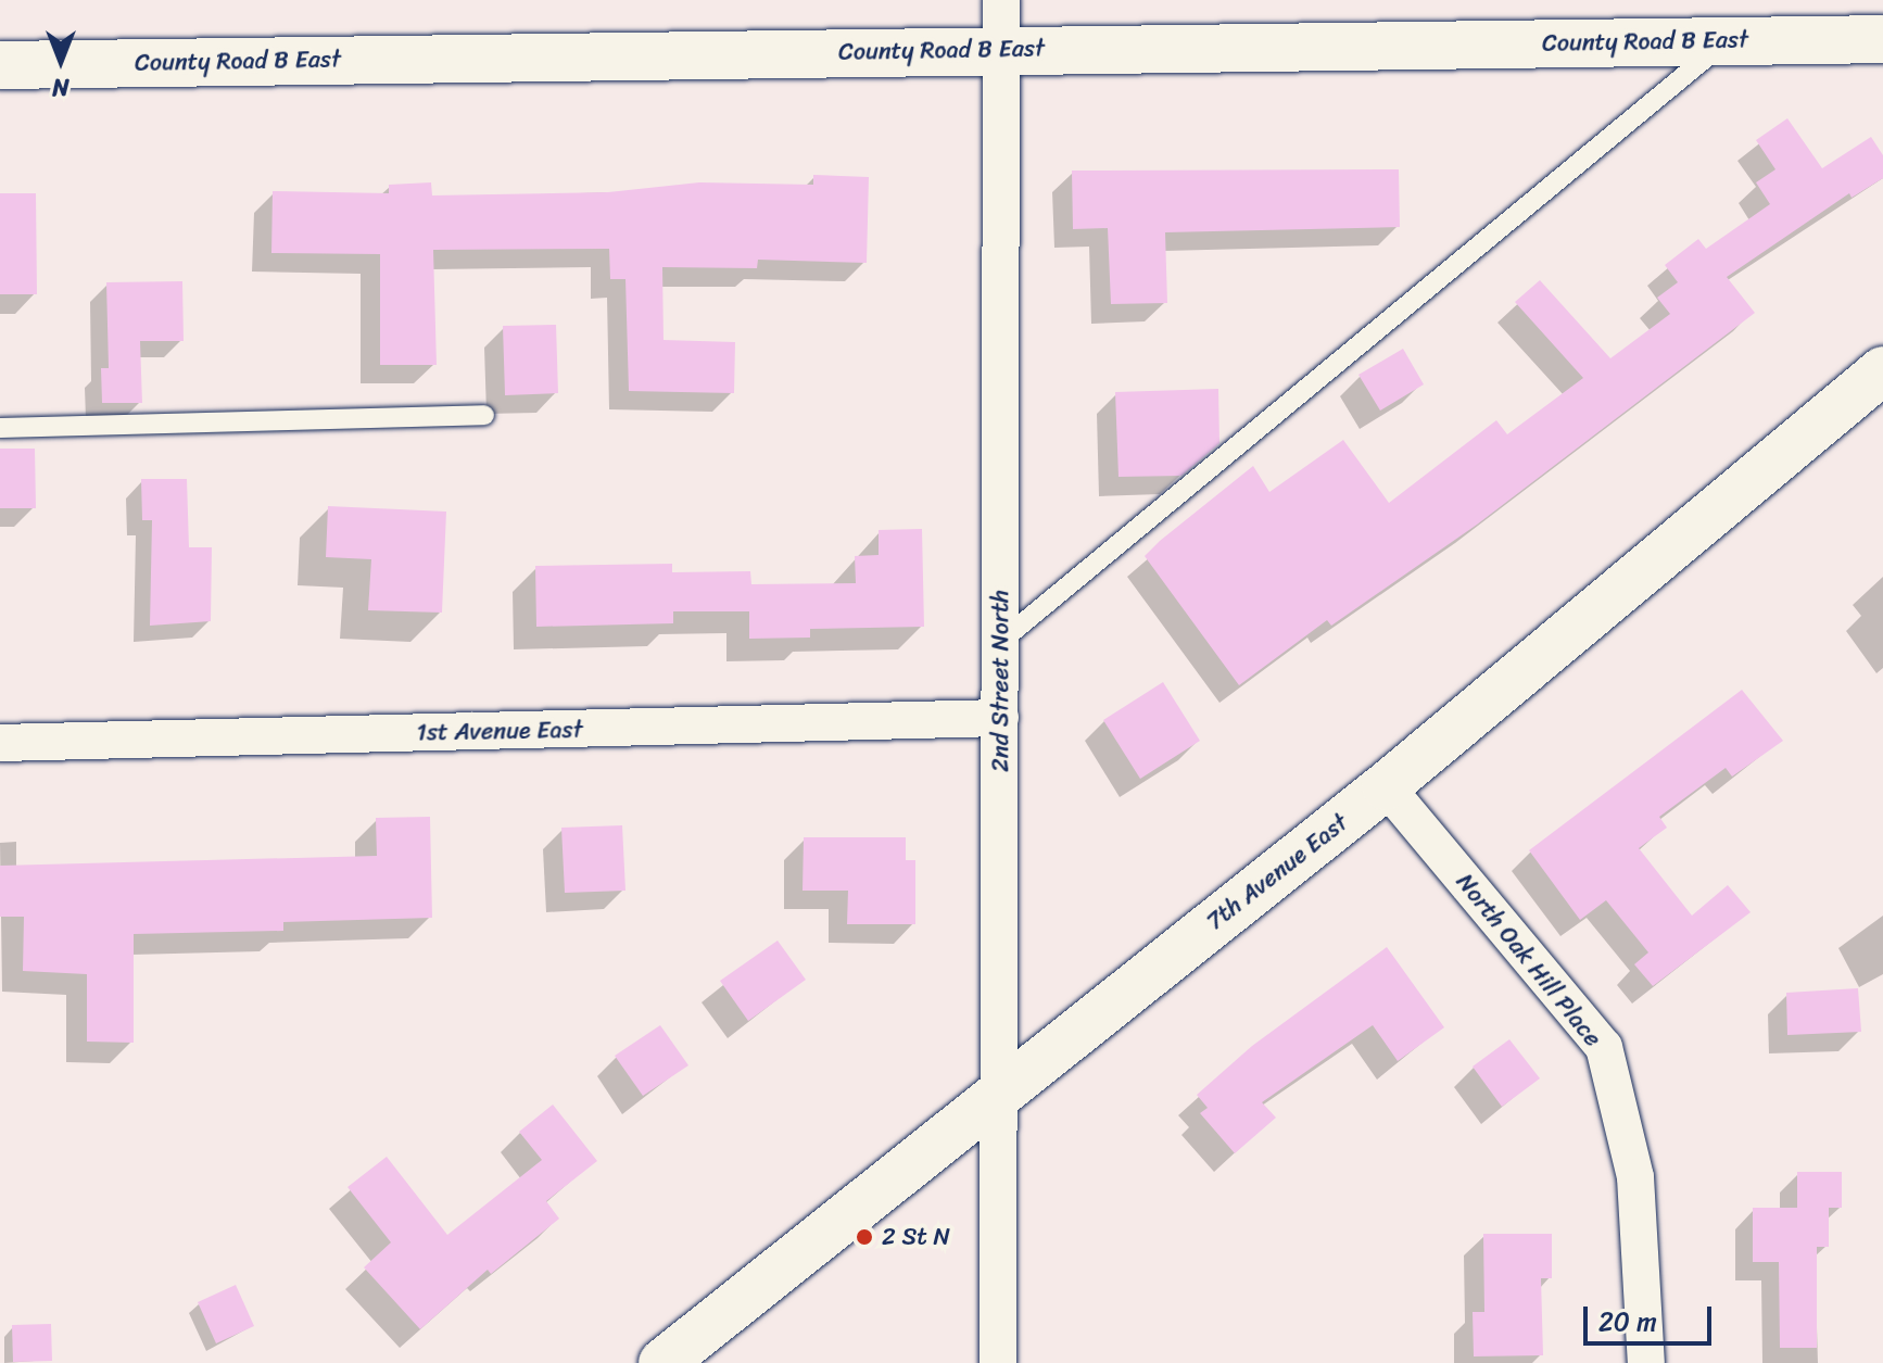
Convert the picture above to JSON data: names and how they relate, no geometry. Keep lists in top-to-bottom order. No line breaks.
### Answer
{"streets":{"street":["County Road B East","2nd Street North","1st Avenue East","7th Avenue East","North Oak Hill Place"]},"crossings":[["County Road B East","2nd Street North"],["2nd Street North","1st Avenue East"],["2nd Street North","7th Avenue East"],["7th Avenue East","North Oak Hill Place"]],"places":["2 St N"],"scale_bar":"20 m","north":"bottom"}
